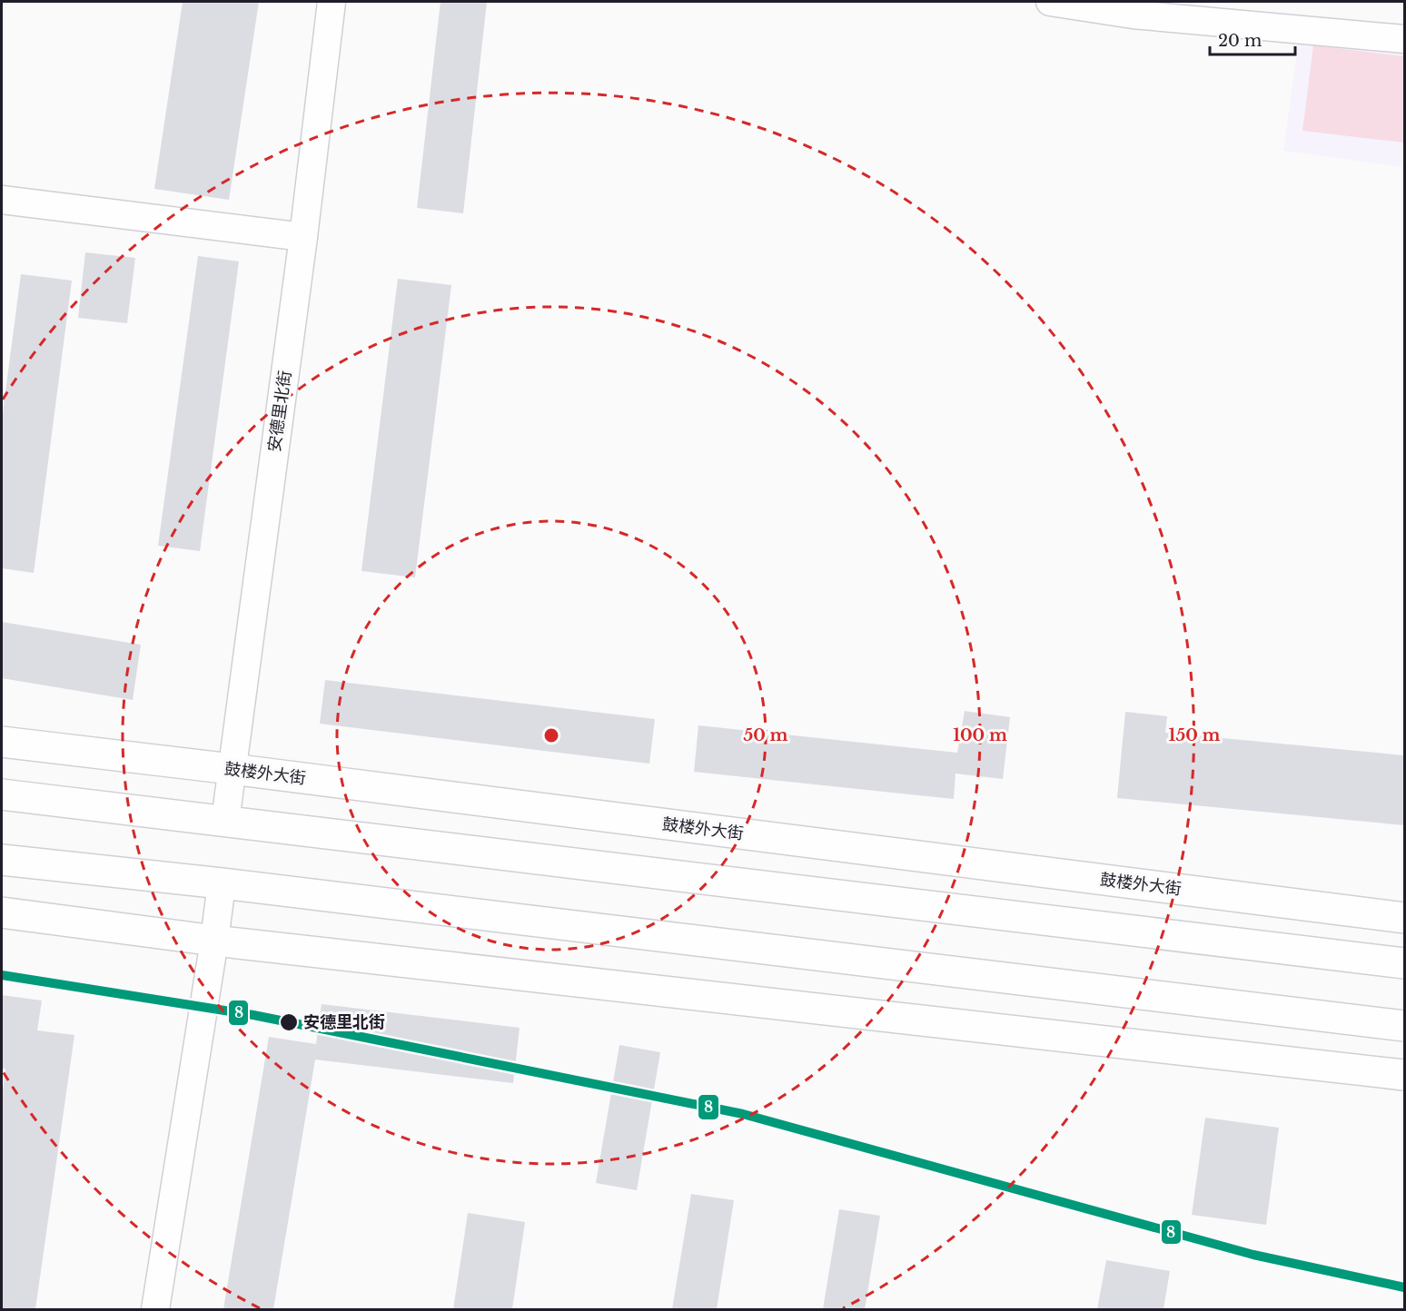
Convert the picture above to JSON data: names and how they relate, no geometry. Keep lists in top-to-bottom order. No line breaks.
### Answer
{"streets":{"street":["安德里北街","鼓楼外大街"]},"crossings":[["安德里北街","鼓楼外大街"]],"places":["安德里北街"],"lines":["transit line 8"],"scale_bar":"20 m","rings":["50 m","100 m","150 m"]}
